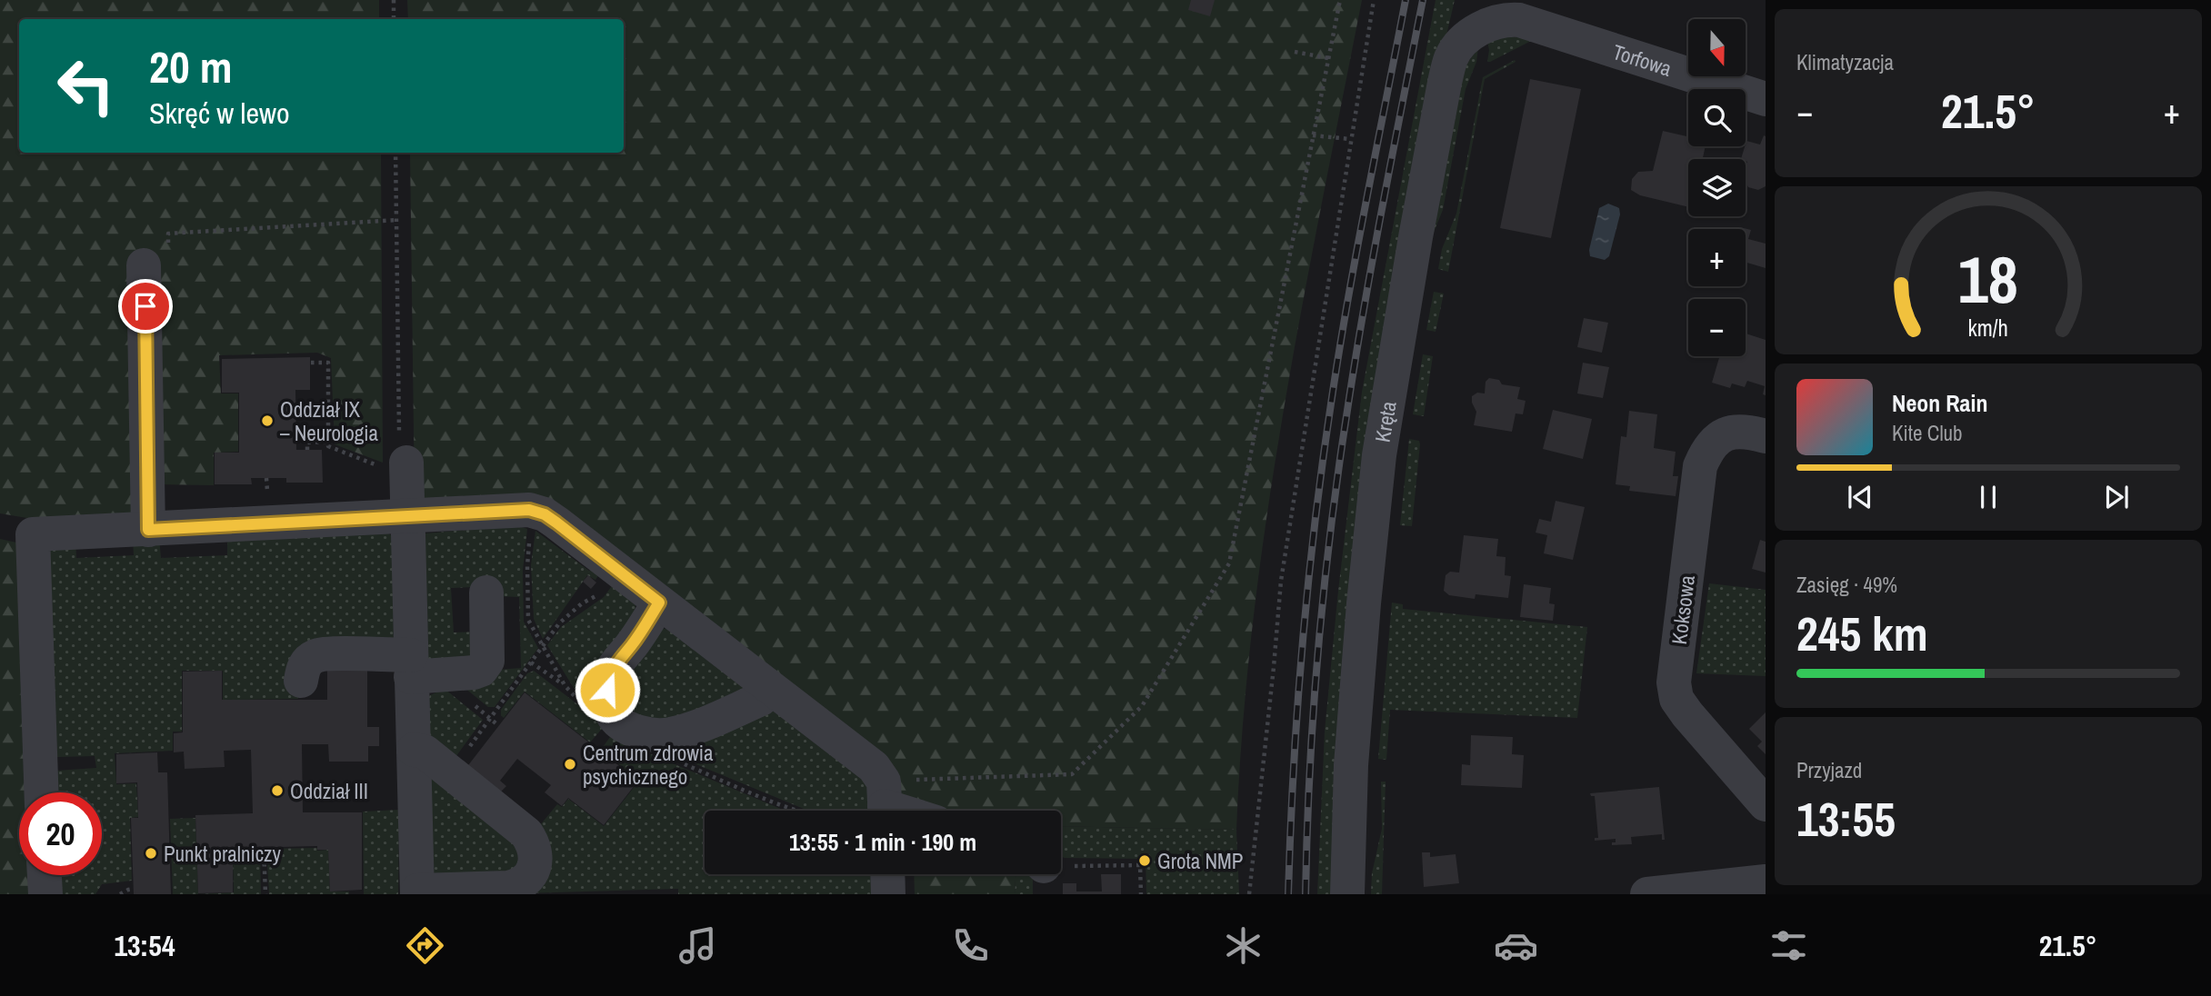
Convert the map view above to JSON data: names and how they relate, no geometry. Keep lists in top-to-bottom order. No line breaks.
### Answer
{"streets":{"street":["Torfowa","Kręta","Koksowa"]},"crossings":[["Torfowa","Kręta"]],"places":["Oddział IX – Neurologia","Centrum zdrowia psychicznego","Oddział III","Punkt pralniczy","Grota NMP"],"north":"bottom","page":{"tile":["Klimatyzacja",["Zasięg · 49%","245 km"],["Przyjazd","13:55"]],"map_buttons":["+","−"],"turn":["20 m","Skręć w lewo"],"heat":["−","21.5°","+"],"song":["Neon Rain","Kite Club"],"limit":"20","trip":"13:55 · 1 min · 190 m","tabs":["13:54","21.5°"],"gauge":["18","km/h"]}}
